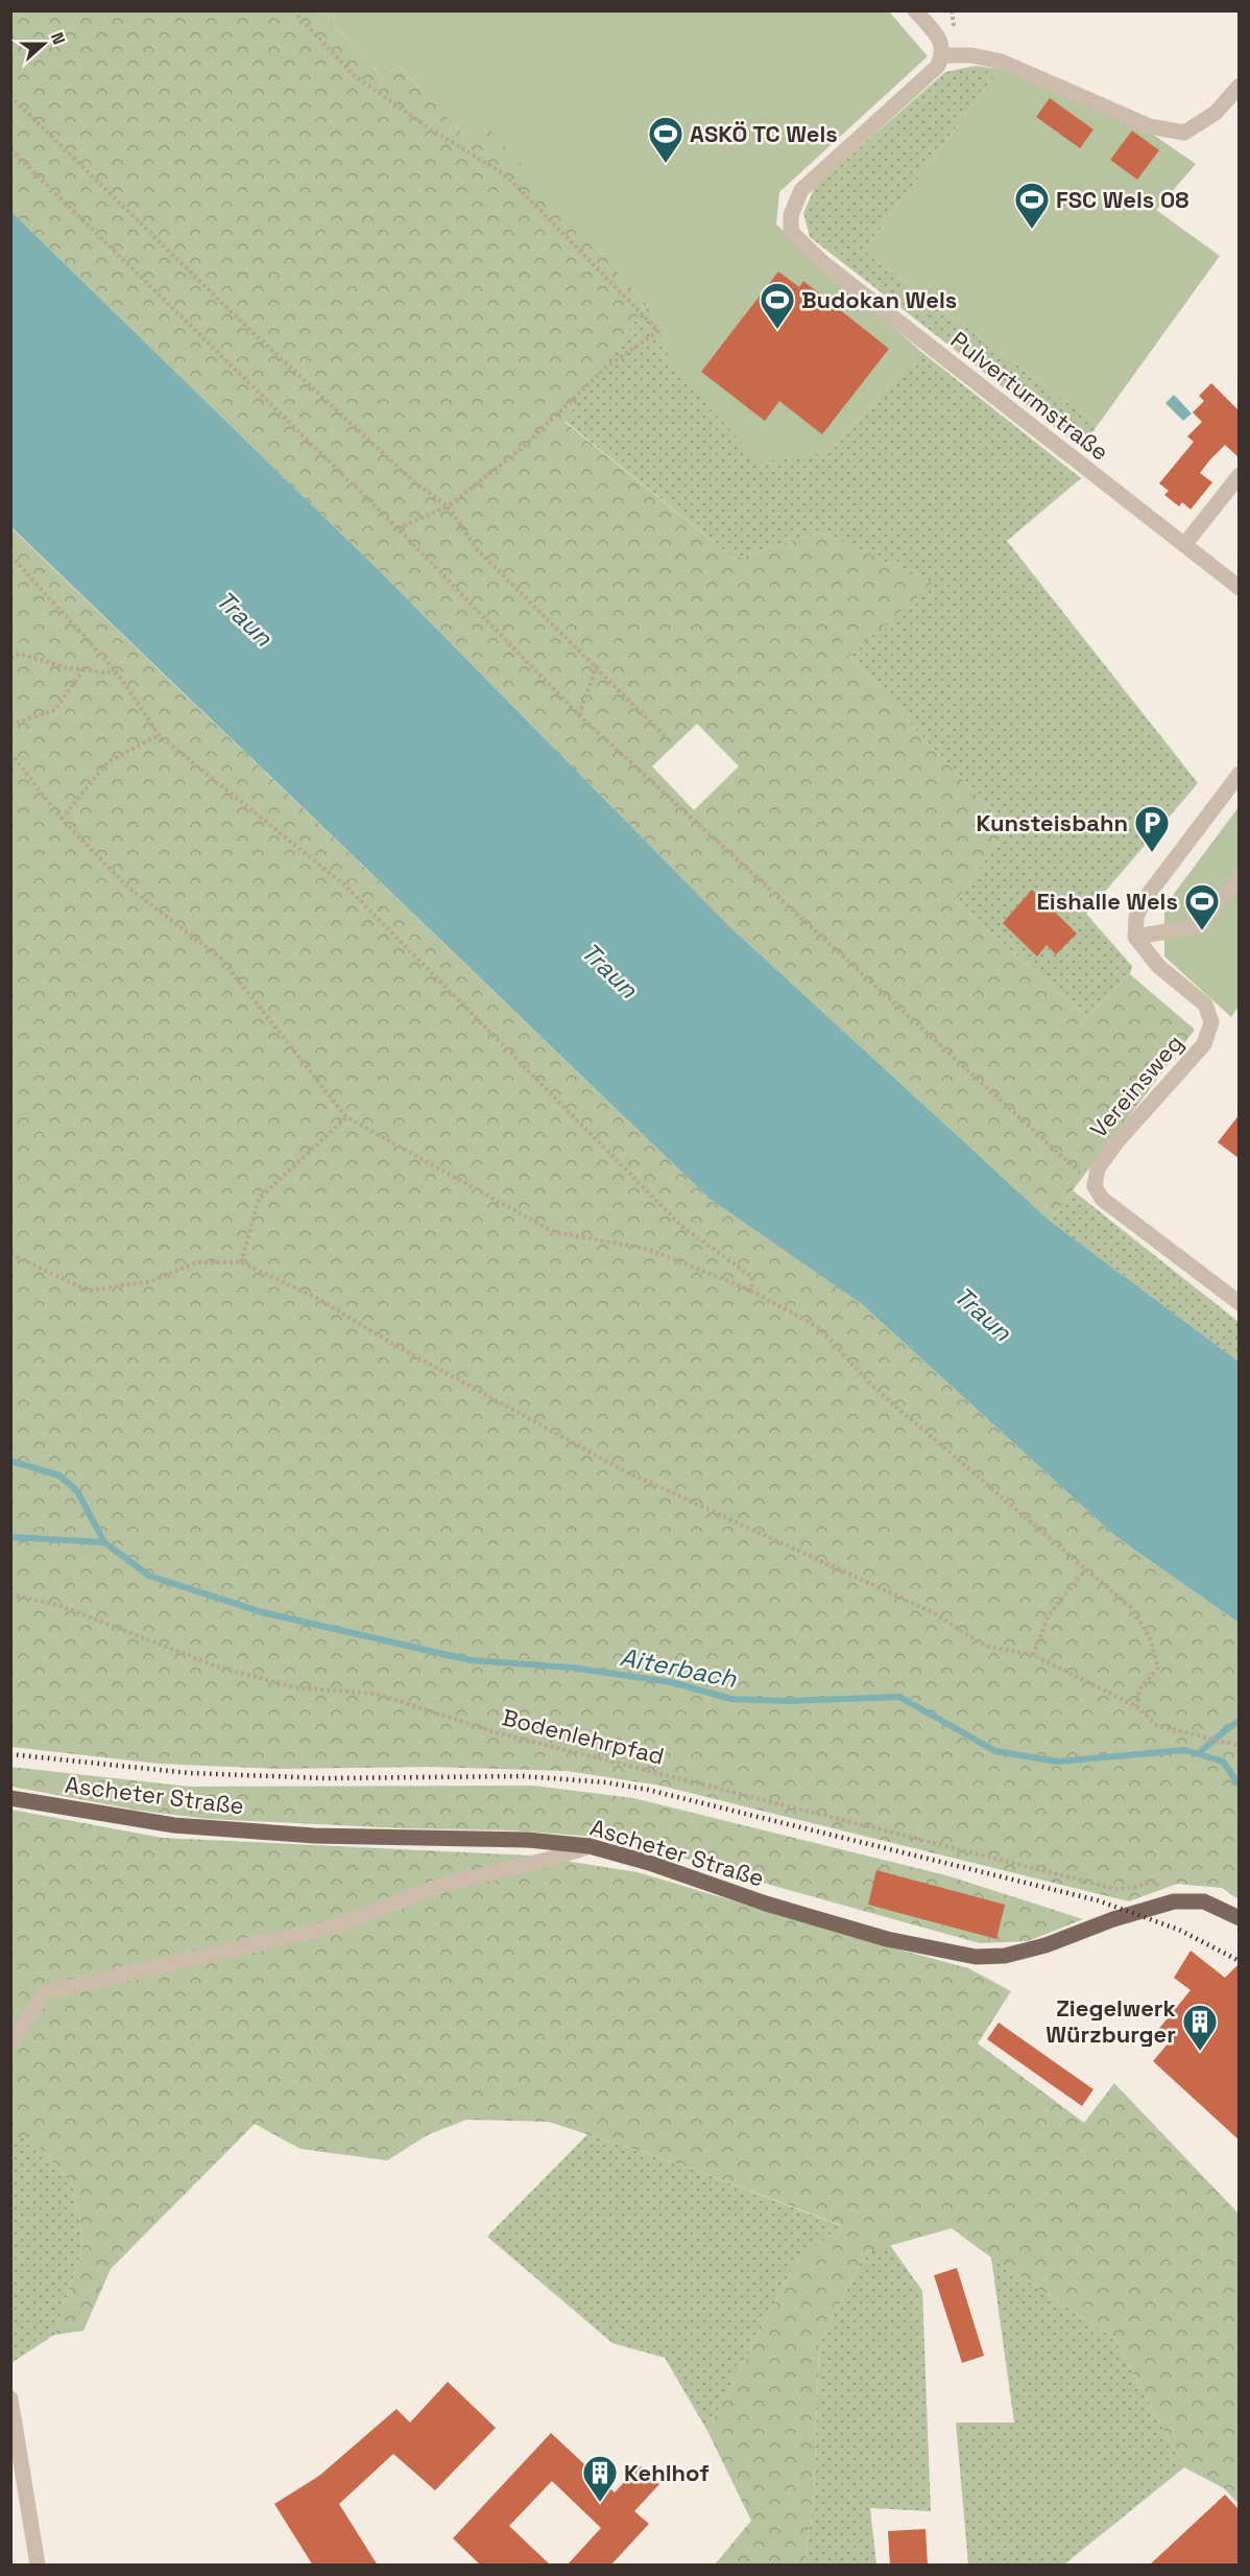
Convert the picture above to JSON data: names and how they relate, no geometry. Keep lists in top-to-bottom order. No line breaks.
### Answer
{"streets":{"main road":["Ascheter Straße"],"street":["Pulverturmstraße","Vereinsweg"],"path":["Bodenlehrpfad"]},"water":["Traun","Aiterbach"],"places":{"sports":["ASKÖ TC Wels","FSC Wels 08","Budokan Wels","Eishalle Wels"],"parking":["Kunsteisbahn"],"building":["Ziegelwerk Würzburger","Kehlhof"]},"north":"right"}
